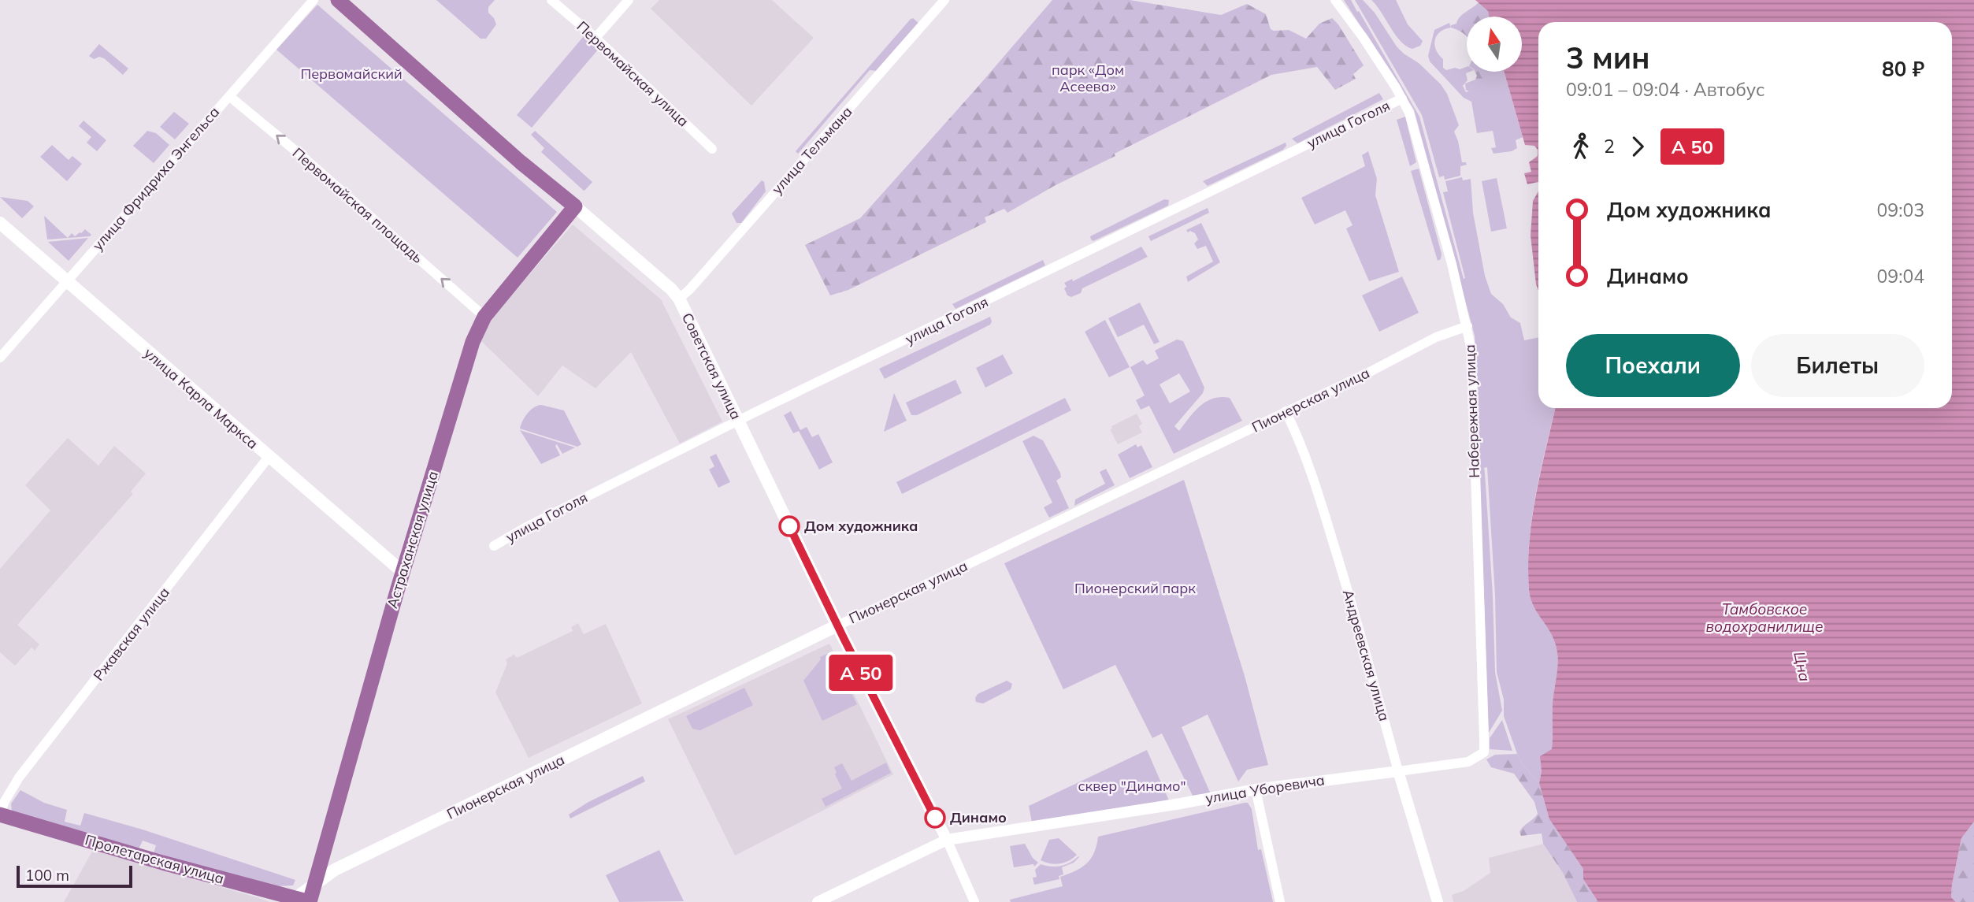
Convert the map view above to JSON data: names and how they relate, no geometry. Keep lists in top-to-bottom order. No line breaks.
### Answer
{"streets":{"main road":["Советская улица","улица Карла Маркса","Пионерская улица","Астраханская улица","Пролетарская улица"],"street":["Первомайская улица","улица Гоголя","улица Тельмана","улица Фридриха Энгельса","Первомайская площадь","Набережная улица","Ржавская улица","Андреевская улица","улица Уборевича"]},"crossings":[["улица Гоголя","Советская улица"],["улица Гоголя","Набережная улица"],["улица Тельмана","Советская улица"],["улица Фридриха Энгельса","Первомайская площадь"],["улица Фридриха Энгельса","улица Карла Маркса"],["Первомайская площадь","Астраханская улица"],["Советская улица","Пионерская улица"],["Советская улица","Астраханская улица"],["Советская улица","улица Уборевича"],["улица Карла Маркса","Астраханская улица"],["улица Карла Маркса","Ржавская улица"],["Пионерская улица","Набережная улица"],["Пионерская улица","Астраханская улица"],["Пионерская улица","Андреевская улица"],["Набережная улица","улица Уборевича"],["Астраханская улица","Пролетарская улица"],["Ржавская улица","Пролетарская улица"],["Андреевская улица","улица Уборевича"]],"one_way":["Первомайская площадь"],"water":["Тамбовское водохранилище","Цна"],"parks":["парк «Дом Асеева»","Первомайский","Пионерский парк","сквер \"Динамо\""],"places":["Дом художника","Динамо"],"scale_bar":"100 m","north":"top","page":{"on_map":"А 50","heading":["3 мин","09:01 – 09:04 · Автобус","80 ₽"],"legs":["2","А 50"],"list":[{"name":"Дом художника","value":"09:03"},{"name":"Динамо","value":"09:04"}],"buttons":["Поехали","Билеты"],"scale":"100 m"}}
